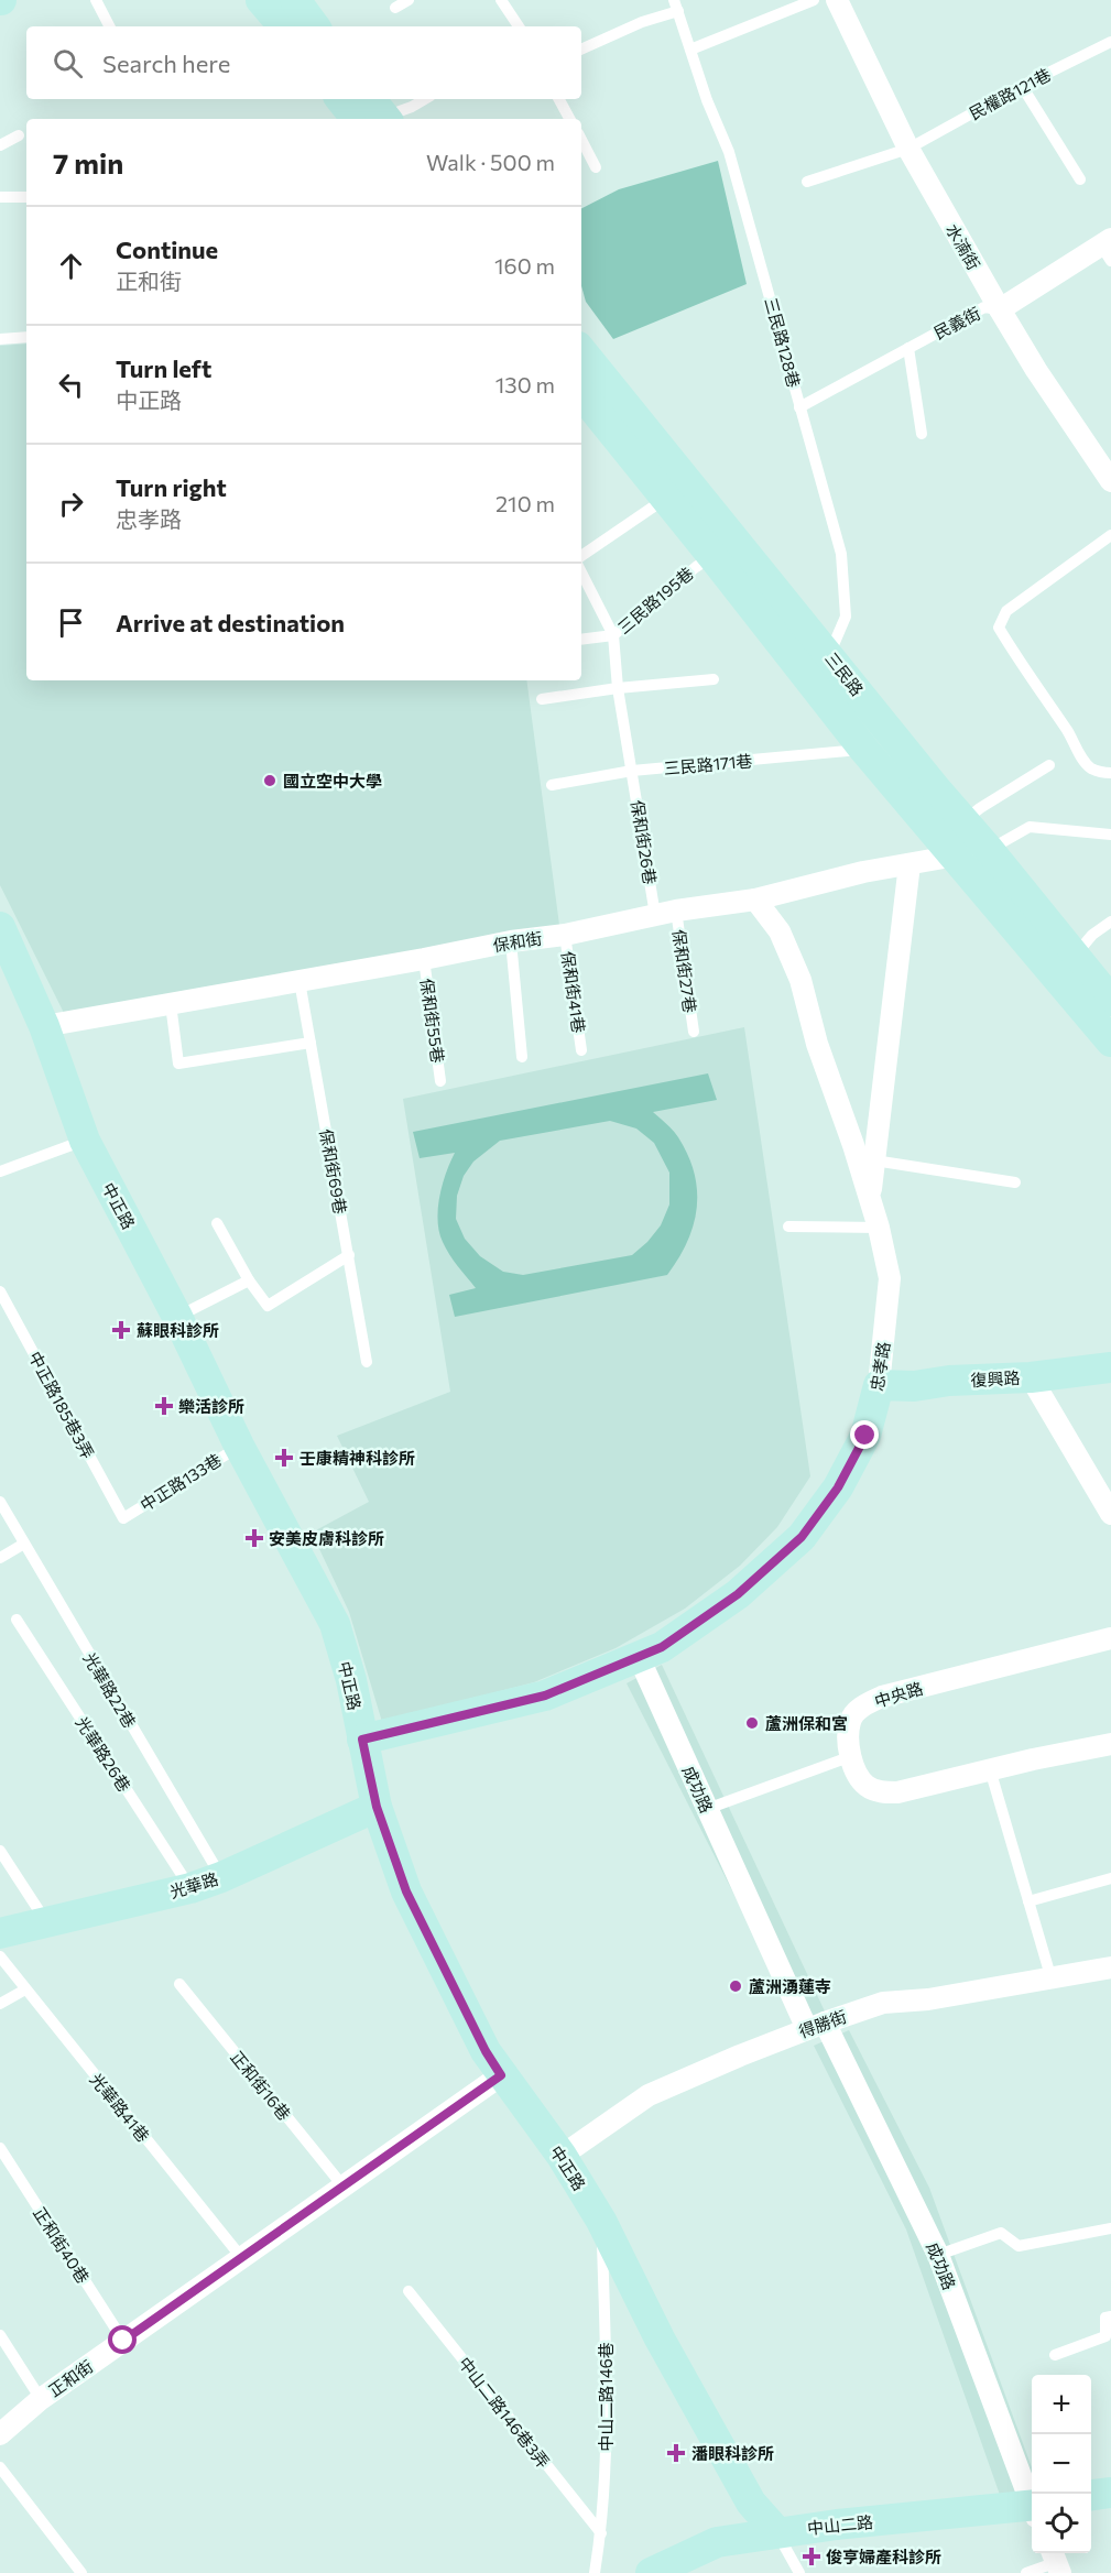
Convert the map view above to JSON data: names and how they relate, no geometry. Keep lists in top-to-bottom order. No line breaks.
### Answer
{"streets":{"street":["水湳街","民義街","三民路","保和街","中正路","忠孝路","復興路","中央路","成功路","光華路","得勝街","正和街","中山二路"],"lane":["民權路121巷","三民路128巷","三民路195巷","三民路171巷","保和街26巷","保和街27巷","保和街41巷","保和街55巷","保和街69巷","中正路185巷3弄","中正路133巷","光華路22巷","光華路26巷","正和街16巷","光華路41巷","正和街40巷","中山二路146巷","中山二路146巷3弄"]},"crossings":[["民權路121巷","水湳街"],["水湳街","民義街"],["民義街","三民路128巷"],["三民路128巷","三民路"],["三民路195巷","三民路"],["三民路195巷","三民路171巷"],["三民路195巷","保和街26巷"],["三民路","三民路171巷"],["三民路","保和街"],["三民路171巷","保和街26巷"],["保和街26巷","保和街"],["保和街26巷","保和街27巷"],["保和街","保和街27巷"],["保和街","保和街41巷"],["保和街","保和街55巷"],["保和街","保和街69巷"],["保和街","中正路"],["保和街","忠孝路"],["中正路","忠孝路"],["中正路","中正路133巷"],["中正路","光華路"],["中正路","得勝街"],["中正路","正和街"],["中正路","中山二路146巷"],["中正路","中山二路"],["忠孝路","復興路"],["忠孝路","成功路"],["中正路185巷3弄","中正路133巷"],["光華路22巷","光華路"],["光華路26巷","光華路"],["成功路","得勝街"],["正和街16巷","正和街"],["光華路41巷","正和街"],["正和街40巷","正和街"],["中山二路146巷","中山二路146巷3弄"]],"places":{"other":["國立空中大學","蘆洲保和宮","蘆洲湧蓮寺"],"health":["蘇眼科診所","樂活診所","壬康精神科診所","安美皮膚科診所","潘眼科診所","俊亨婦產科診所"]},"page":{"search":"Search here","heading":["7 min","Walk · 500 m"],"list":[["Continue","正和街","160 m"],["Turn left","中正路","130 m"],["Turn right","忠孝路","210 m"],"Arrive at destination"],"map_buttons":["+","−"]}}
